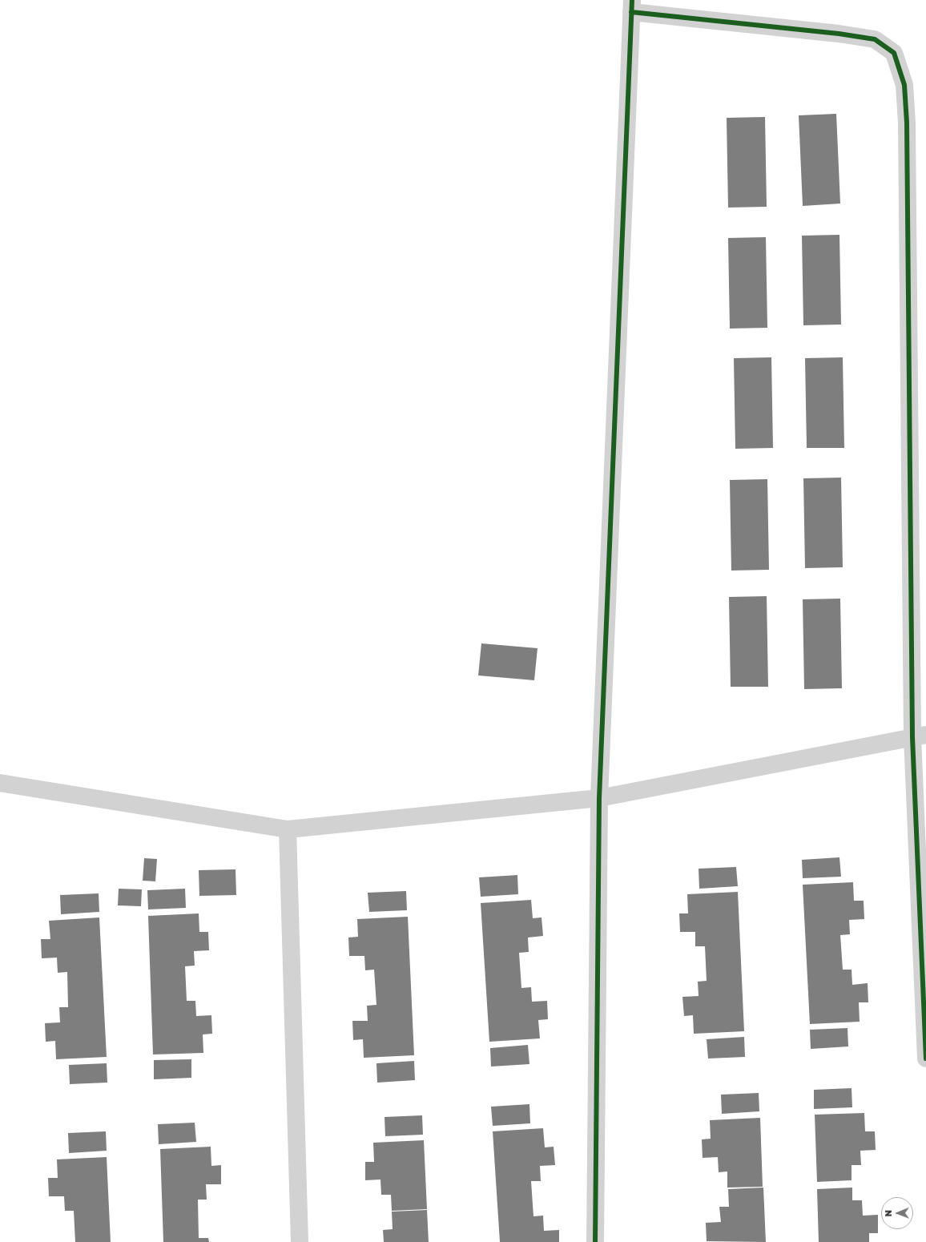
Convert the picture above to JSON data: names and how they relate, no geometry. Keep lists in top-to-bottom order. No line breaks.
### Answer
{"north":"left"}
